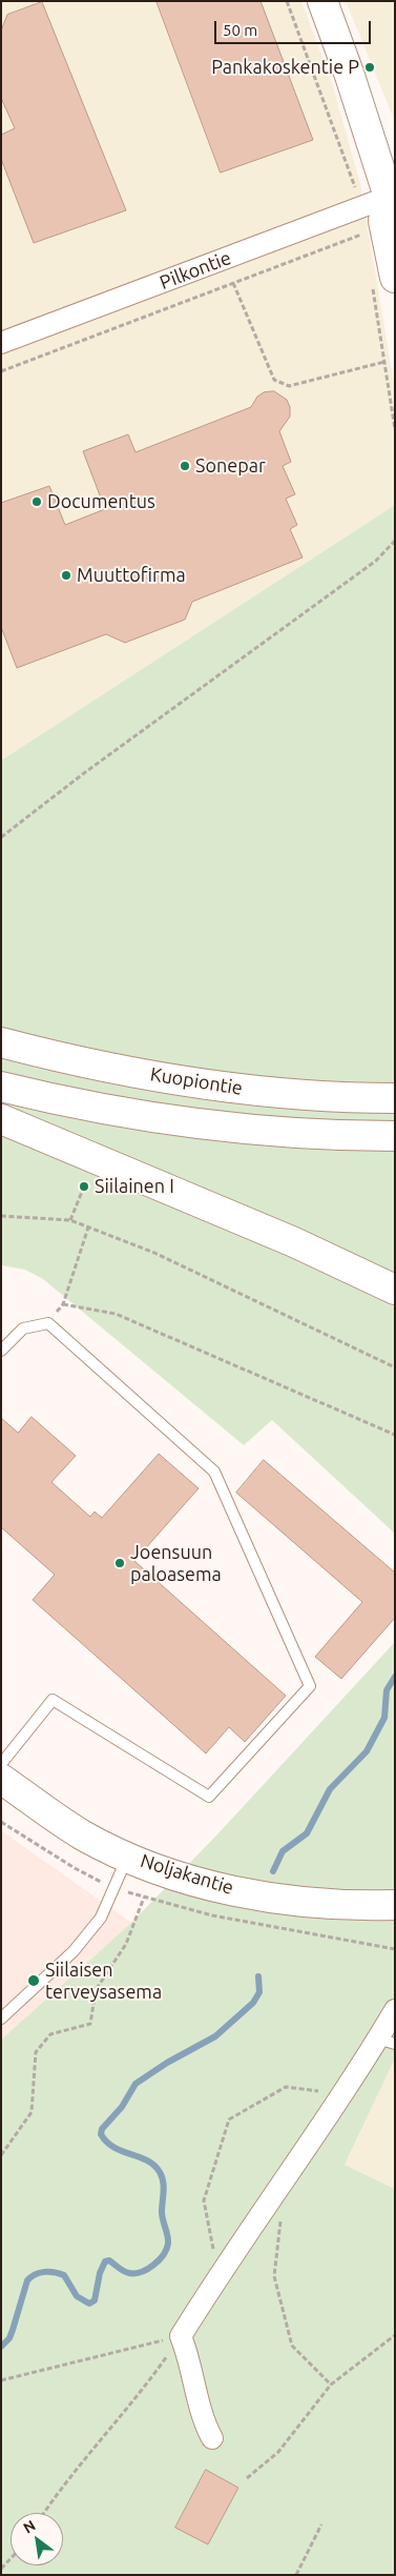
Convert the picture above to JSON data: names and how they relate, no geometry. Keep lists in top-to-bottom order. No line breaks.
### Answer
{"streets":{"main road":["Kuopiontie","Noljakantie"],"street":["Pilkontie"]},"places":["Pankakoskentie P","Sonepar","Documentus","Muuttofirma","Siilainen I","Joensuun paloasema","Siilaisen terveysasema"],"scale_bar":"50 m","north":"top left"}
